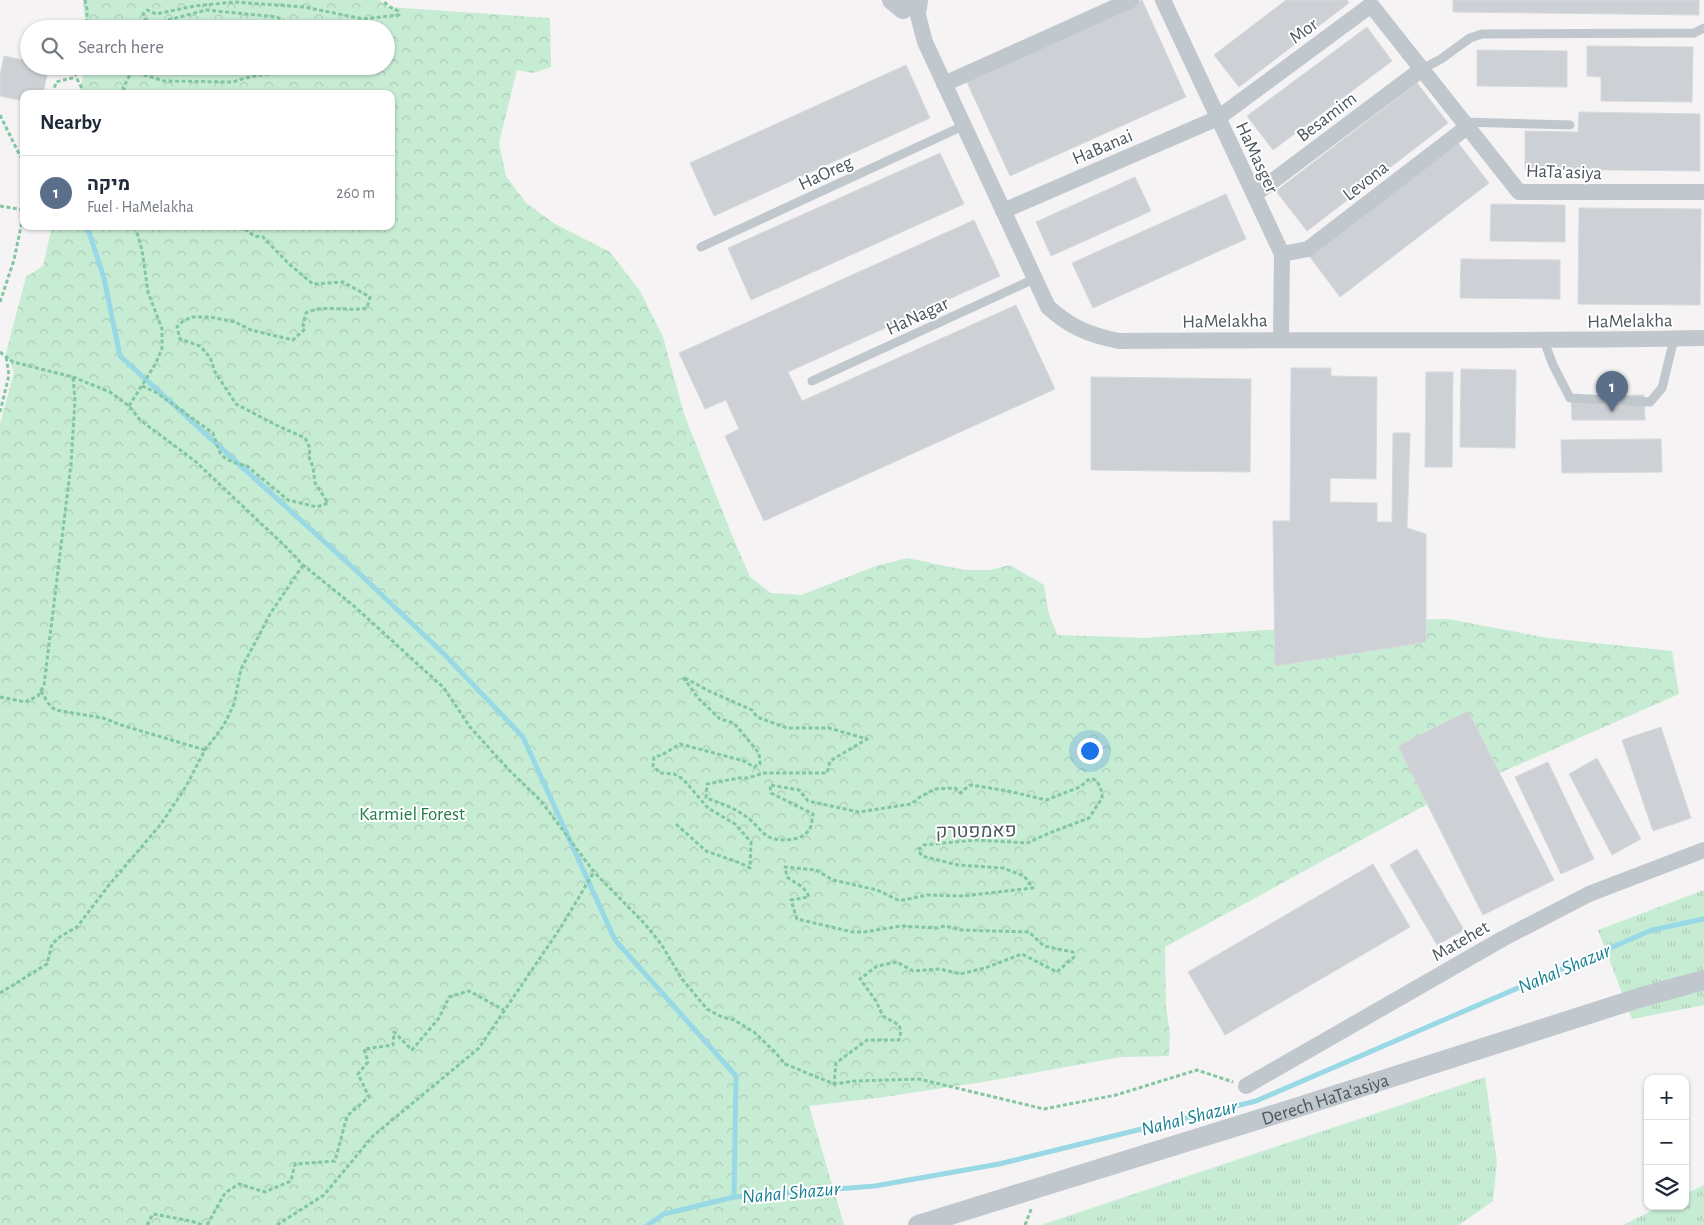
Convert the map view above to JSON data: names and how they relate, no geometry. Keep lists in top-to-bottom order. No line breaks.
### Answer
{"streets":{"street":["Mor","Besamim","HaBanai","HaMasger","HaTa'asiya","Levona","HaMelakha","Matehet","Derech HaTa'asiya"],"lane":["HaOreg","HaNagar"],"path":["פאמפטרק"]},"crossings":[["Mor","Besamim"],["Mor","HaBanai"],["Mor","HaMasger"],["Mor","HaTa'asiya"],["Besamim","HaMasger"],["Besamim","HaTa'asiya"],["HaBanai","HaMasger"],["HaBanai","HaMelakha"],["HaMasger","Levona"],["HaMasger","HaMelakha"],["HaTa'asiya","Levona"],["HaOreg","HaMelakha"],["HaNagar","HaMelakha"]],"water":["Nahal Shazur"],"parks":["Karmiel Forest"],"page":{"search":"Search here","heading":"Nearby","list":[{"mark":"1","name":"מיקה","note":"Fuel · HaMelakha","value":"260 m"}],"pins":"1","map_buttons":["+","−"]}}
